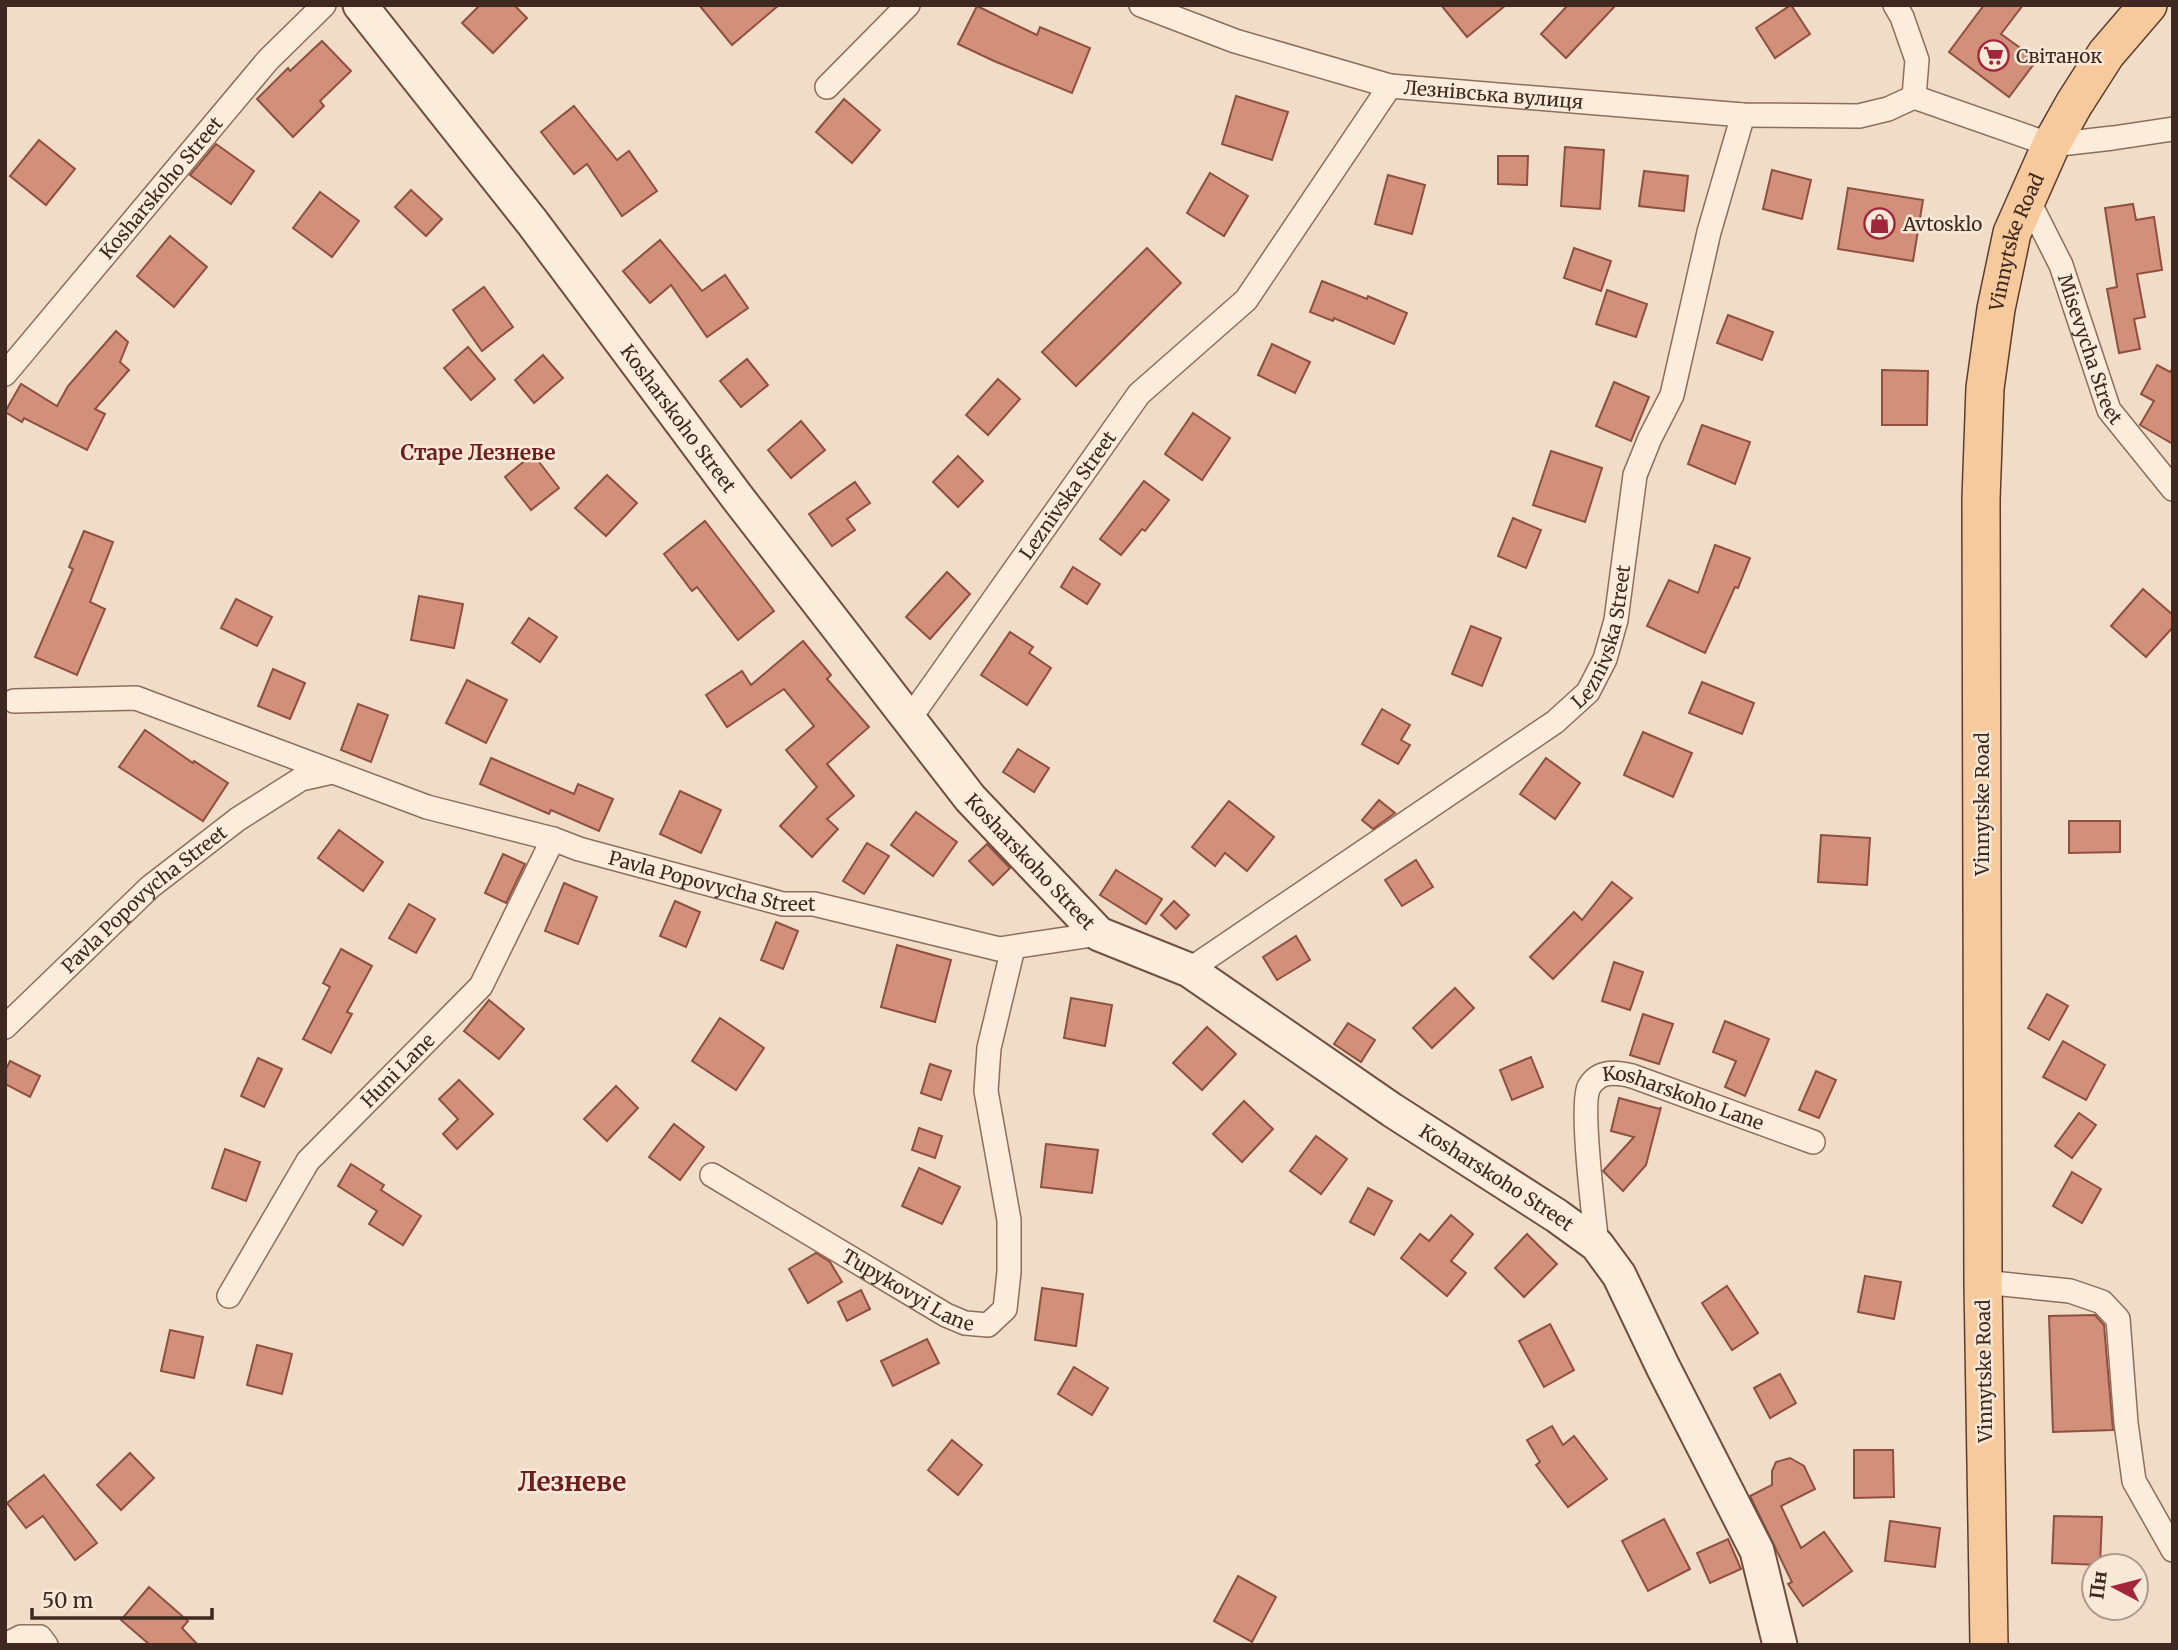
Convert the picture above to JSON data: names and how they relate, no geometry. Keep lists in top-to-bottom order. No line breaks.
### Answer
{"streets":{"main road":["Vinnytske Road"],"street":["Лезнівська вулиця","Kosharskoho Street","Misevycha Street","Leznivska Street","Pavla Popovycha Street","Huni Lane","Kosharskoho Lane","Tupykovyi Lane"]},"crossings":[["Лезнівська вулиця","Leznivska Street"],["Kosharskoho Street","Leznivska Street"],["Kosharskoho Street","Pavla Popovycha Street"],["Kosharskoho Street","Kosharskoho Lane"],["Vinnytske Road","Misevycha Street"],["Pavla Popovycha Street","Huni Lane"],["Pavla Popovycha Street","Tupykovyi Lane"]],"districts":["Старе Лезневе","Лезневе"],"places":{"supermarket":["Світанок"],"shop":["Avtosklo"]},"scale_bar":"50 m","north":"left"}
